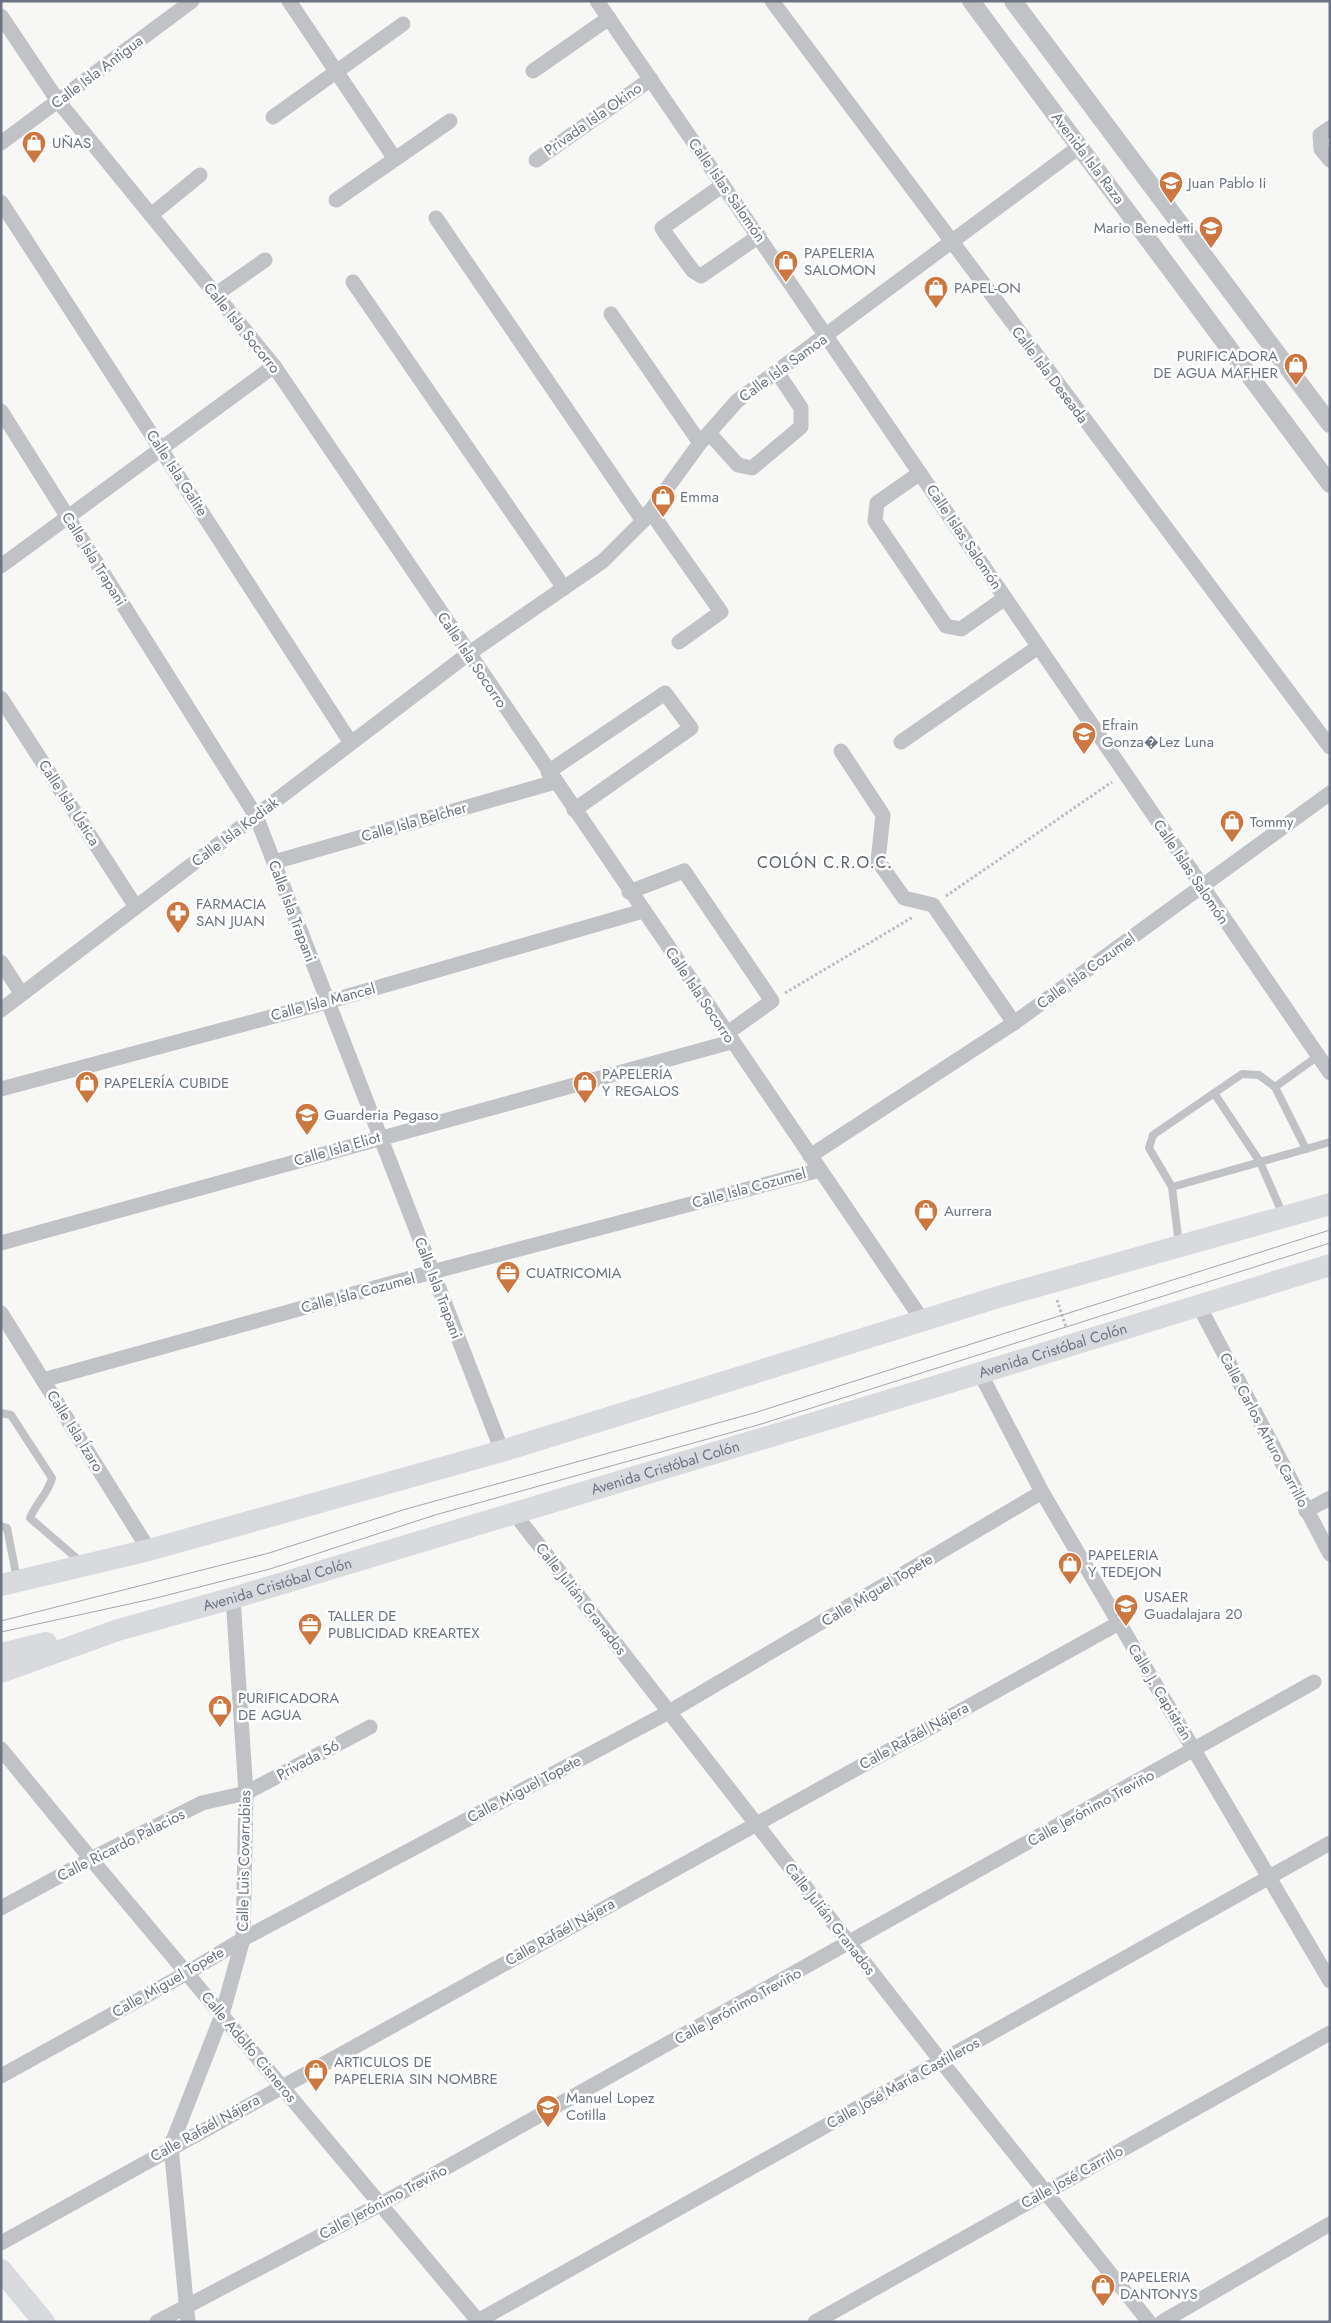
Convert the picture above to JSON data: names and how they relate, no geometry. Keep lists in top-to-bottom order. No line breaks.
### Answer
{"streets":{"main road":["Avenida Cristóbal Colón"],"street":["Calle Isla Antigua","Privada Isla Okino","Avenida Isla Raza","Calle Islas Salomón","Calle Isla Socorro","Calle Isla Samoa","Calle Isla Deseada","Calle Isla Galite","Calle Isla Trapani","Calle Isla Ústica","Calle Isla Belcher","Calle Isla Kodiak","Calle Isla Cozumel","Calle Isla Mancel","Calle Isla Eliot","Calle Carlos Arturo Carrillo","Calle Isla Ízaro","Calle Miguel Topete","Calle Julián Granados","Calle J. Capistrán","Calle Rafaél Nájera","Privada 56","Calle Jerónimo Treviño","Calle Ricardo Palacios","Calle Luis Covarrubias","Calle Adolfo Cisneros","Calle José María Castilleros","Calle José Carrillo"]},"crossings":[["Calle Isla Antigua","Calle Isla Socorro"],["Privada Isla Okino","Calle Islas Salomón"],["Avenida Isla Raza","Calle Isla Samoa"],["Calle Islas Salomón","Calle Isla Samoa"],["Calle Islas Salomón","Calle Isla Cozumel"],["Calle Isla Socorro","Calle Isla Samoa"],["Calle Isla Socorro","Calle Isla Belcher"],["Calle Isla Socorro","Calle Isla Kodiak"],["Calle Isla Socorro","Calle Isla Cozumel"],["Calle Isla Socorro","Calle Isla Mancel"],["Calle Isla Socorro","Calle Isla Eliot"],["Calle Isla Samoa","Calle Isla Deseada"],["Calle Isla Samoa","Calle Isla Kodiak"],["Calle Isla Galite","Calle Isla Kodiak"],["Calle Isla Trapani","Calle Isla Belcher"],["Calle Isla Trapani","Calle Isla Kodiak"],["Calle Isla Trapani","Calle Isla Cozumel"],["Calle Isla Trapani","Calle Isla Mancel"],["Calle Isla Trapani","Calle Isla Eliot"],["Calle Isla Ústica","Calle Isla Kodiak"],["Calle Isla Cozumel","Calle Isla Ízaro"],["Avenida Cristóbal Colón","Calle Carlos Arturo Carrillo"],["Avenida Cristóbal Colón","Calle Julián Granados"],["Avenida Cristóbal Colón","Calle J. Capistrán"],["Avenida Cristóbal Colón","Calle Luis Covarrubias"],["Calle Miguel Topete","Calle Julián Granados"],["Calle Miguel Topete","Calle J. Capistrán"],["Calle Miguel Topete","Calle Luis Covarrubias"],["Calle Miguel Topete","Calle Adolfo Cisneros"],["Calle Julián Granados","Calle Rafaél Nájera"],["Calle Julián Granados","Calle Jerónimo Treviño"],["Calle Julián Granados","Calle José María Castilleros"],["Calle Julián Granados","Calle José Carrillo"],["Calle J. Capistrán","Calle Rafaél Nájera"],["Calle J. Capistrán","Calle Jerónimo Treviño"],["Calle J. Capistrán","Calle José María Castilleros"],["Calle Rafaél Nájera","Calle Luis Covarrubias"],["Calle Rafaél Nájera","Calle Adolfo Cisneros"],["Privada 56","Calle Ricardo Palacios"],["Privada 56","Calle Luis Covarrubias"],["Calle Jerónimo Treviño","Calle Luis Covarrubias"],["Calle Jerónimo Treviño","Calle Adolfo Cisneros"],["Calle Ricardo Palacios","Calle Luis Covarrubias"],["Calle Ricardo Palacios","Calle Adolfo Cisneros"],["Calle Luis Covarrubias","Calle Adolfo Cisneros"],["Calle Adolfo Cisneros","Calle José María Castilleros"]],"districts":["COLÓN C.R.O.C."],"places":{"shop":["UÑAS","PAPELERIA SALOMON","PAPEL-ON","PURIFICADORA DE AGUA MAFHER","Emma","Tommy","PAPELERÍA CUBIDE","PAPELERÍA Y REGALOS","Aurrera","PAPELERIA Y TEDEJON","PURIFICADORA DE AGUA","ARTICULOS DE PAPELERIA SIN NOMBRE","PAPELERIA DANTONYS"],"school or university":["Juan Pablo Ii","Mario Benedetti","Efrain Gonza�Lez Luna","Guarderia Pegaso","USAER Guadalajara 20","Manuel Lopez Cotilla"],"pharmacy":["FARMACIA SAN JUAN"],"office":["CUATRICOMIA","TALLER DE PUBLICIDAD KREARTEX"]}}
